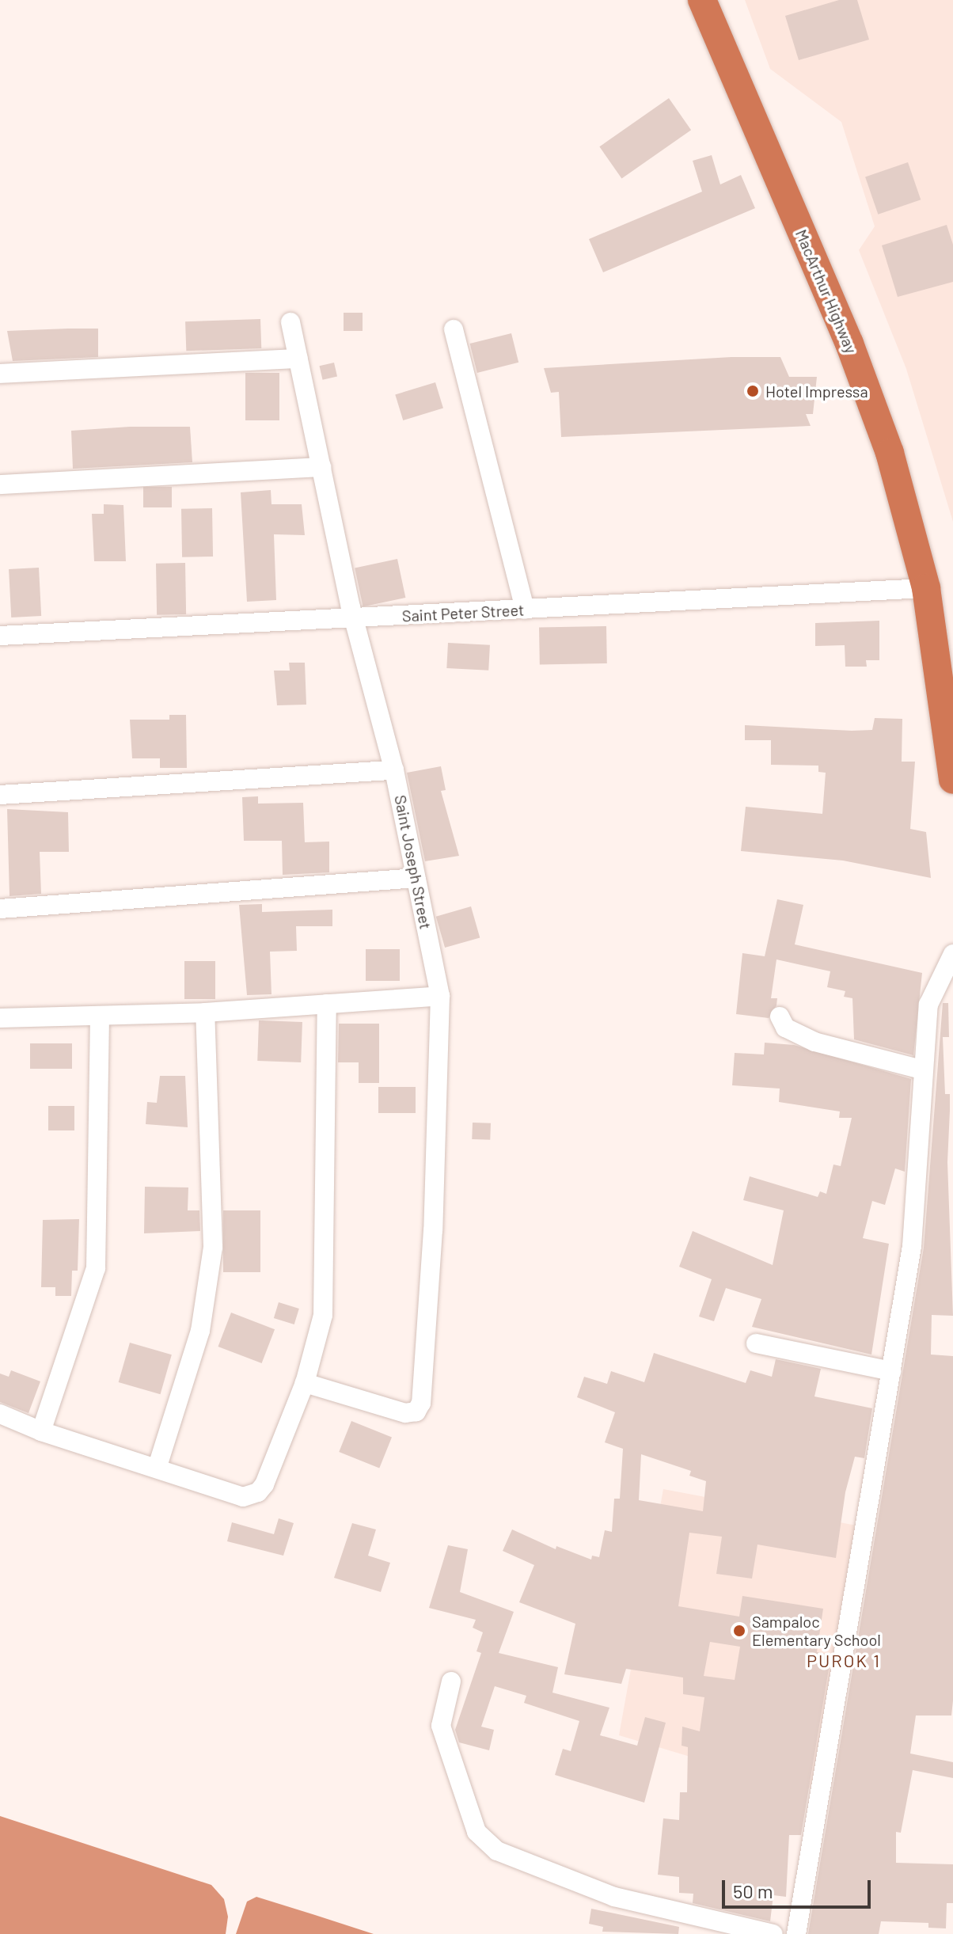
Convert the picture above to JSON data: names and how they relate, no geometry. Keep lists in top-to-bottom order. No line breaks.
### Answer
{"streets":{"highway":["MacArthur Highway"],"street":["Saint Peter Street","Saint Joseph Street"]},"crossings":[["MacArthur Highway","Saint Peter Street"],["Saint Peter Street","Saint Joseph Street"]],"districts":["PUROK 1"],"places":["Hotel Impressa","Sampaloc Elementary School"],"scale_bar":"50 m"}
